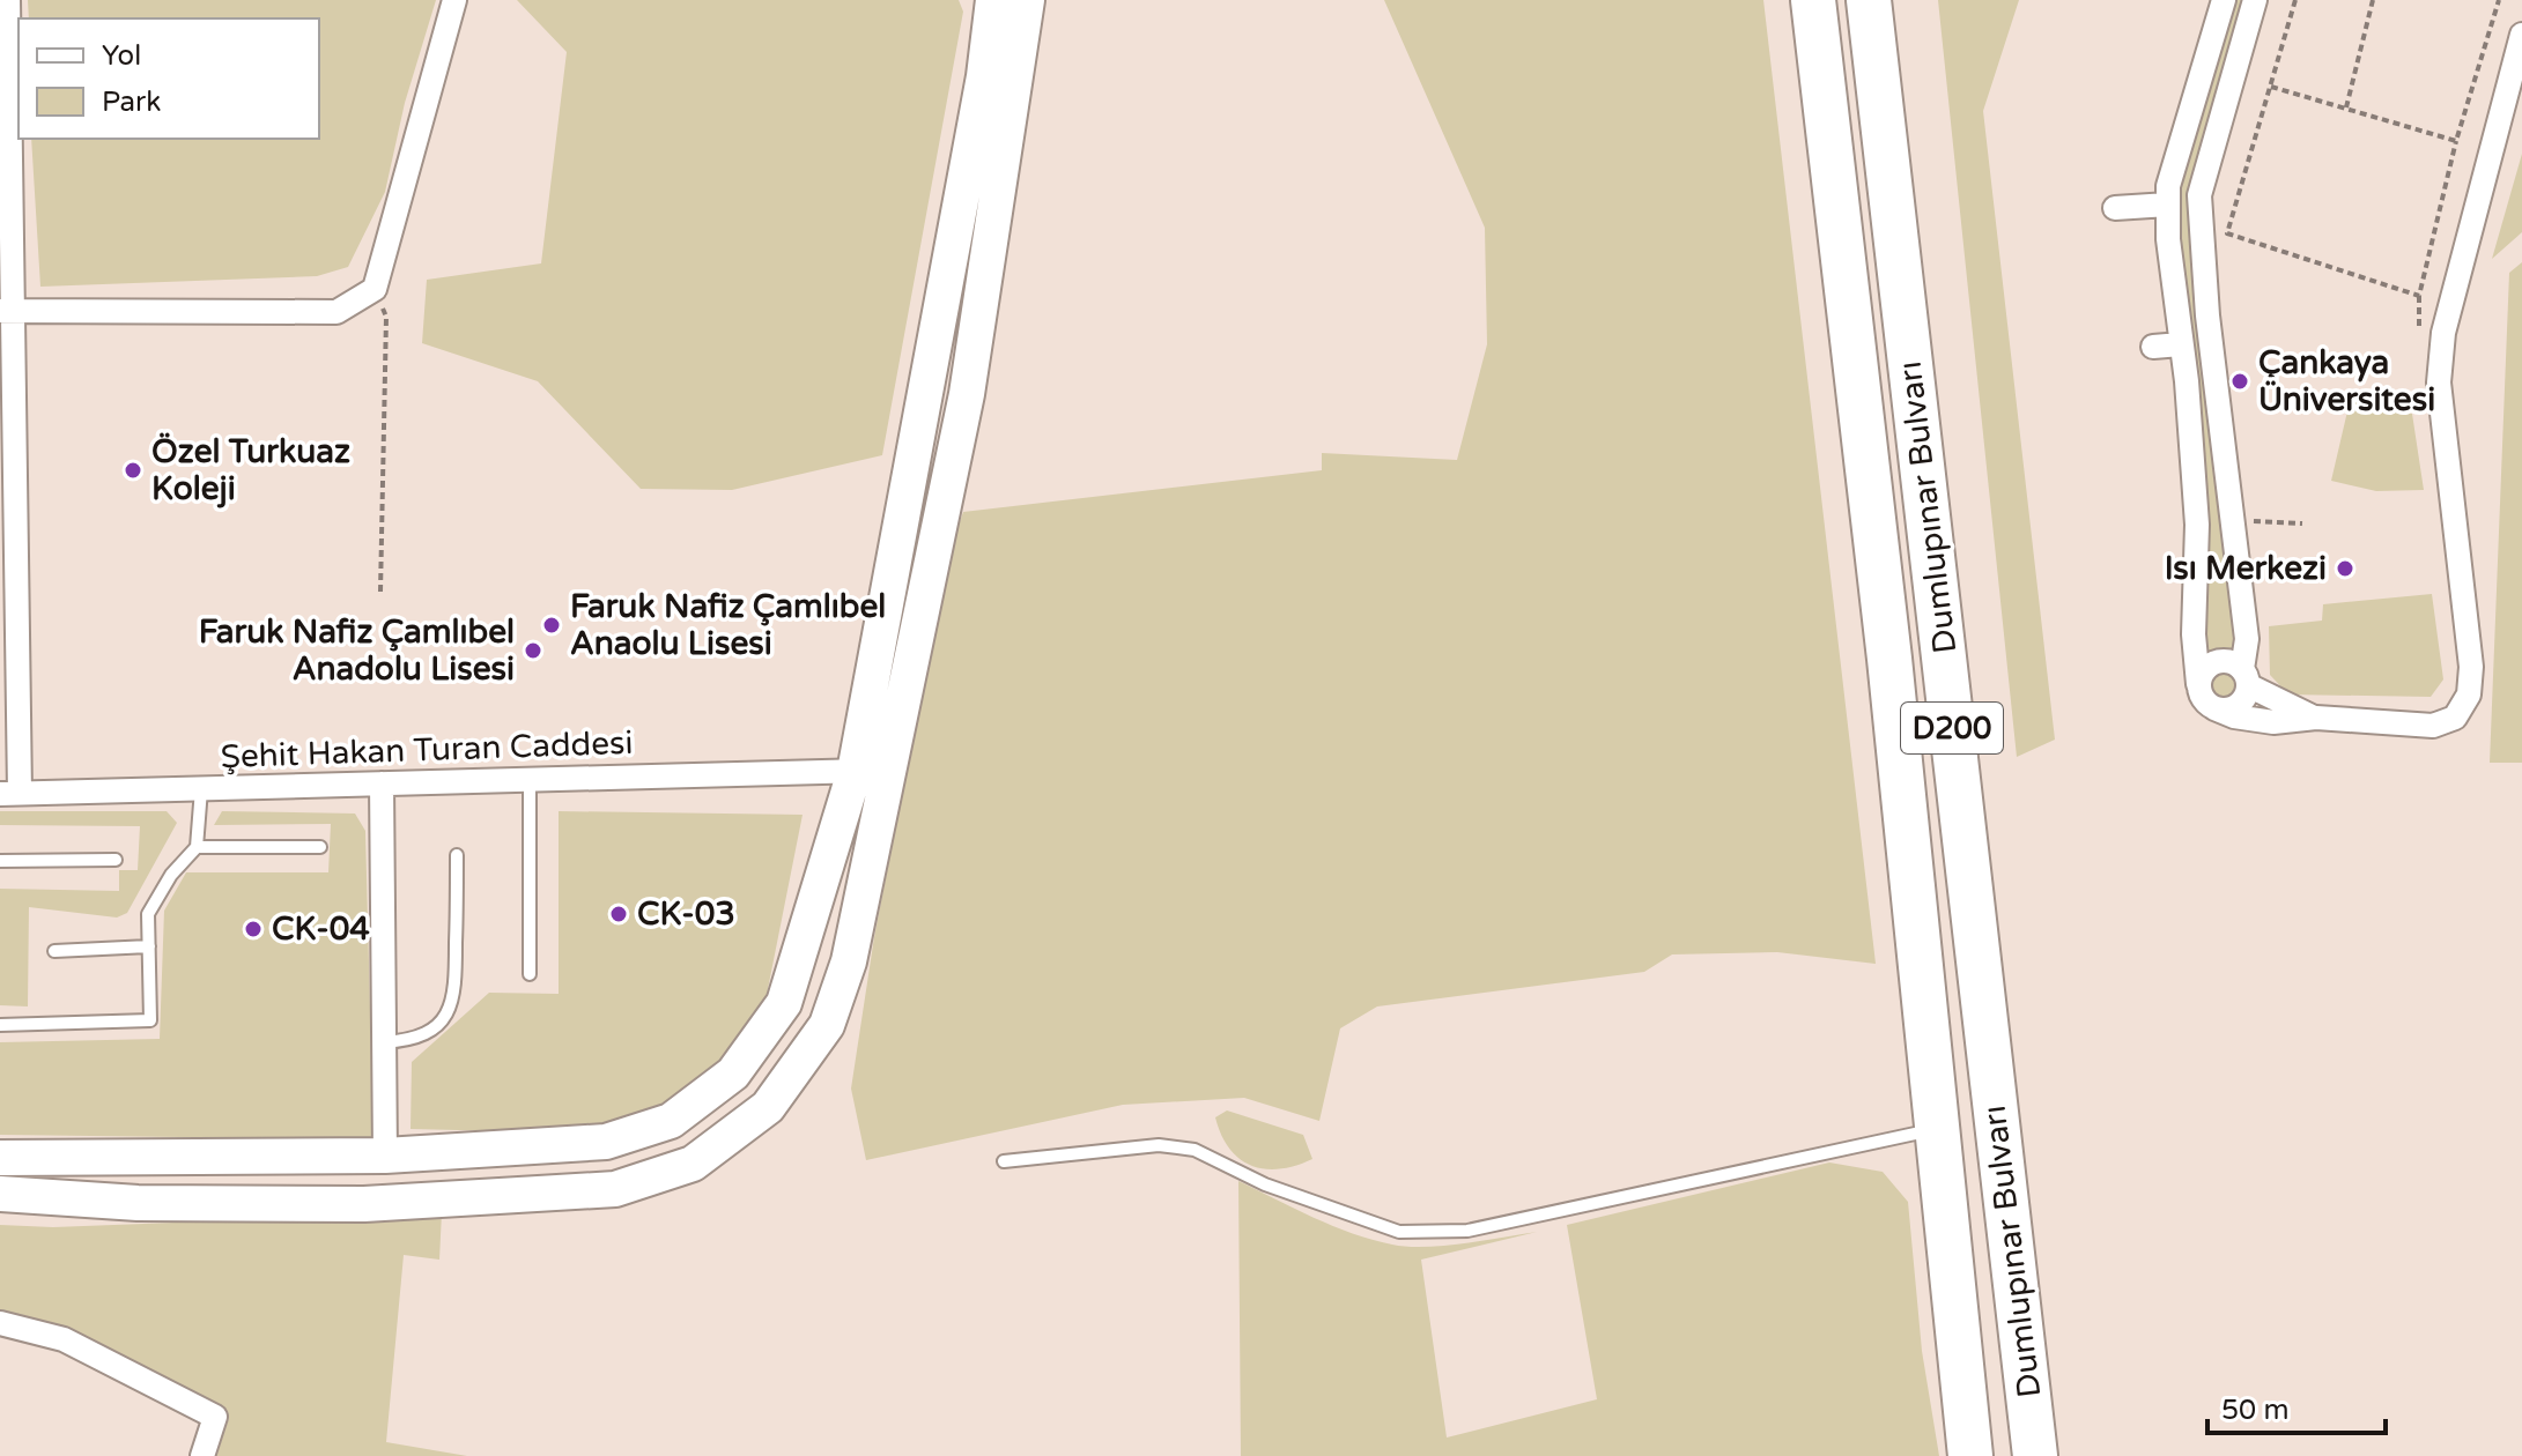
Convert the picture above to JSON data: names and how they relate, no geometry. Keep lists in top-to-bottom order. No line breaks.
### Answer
{"streets":{"highway":["Dumlupınar Bulvarı","D200"],"street":["Şehit Hakan Turan Caddesi"]},"places":["Çankaya Üniversitesi","Özel Turkuaz Koleji","Isı Merkezi","Faruk Nafiz Çamlıbel Anaolu Lisesi","Faruk Nafiz Çamlıbel Anadolu Lisesi","CK-03","CK-04"],"legend":["Yol","Park"],"scale_bar":"50 m"}
